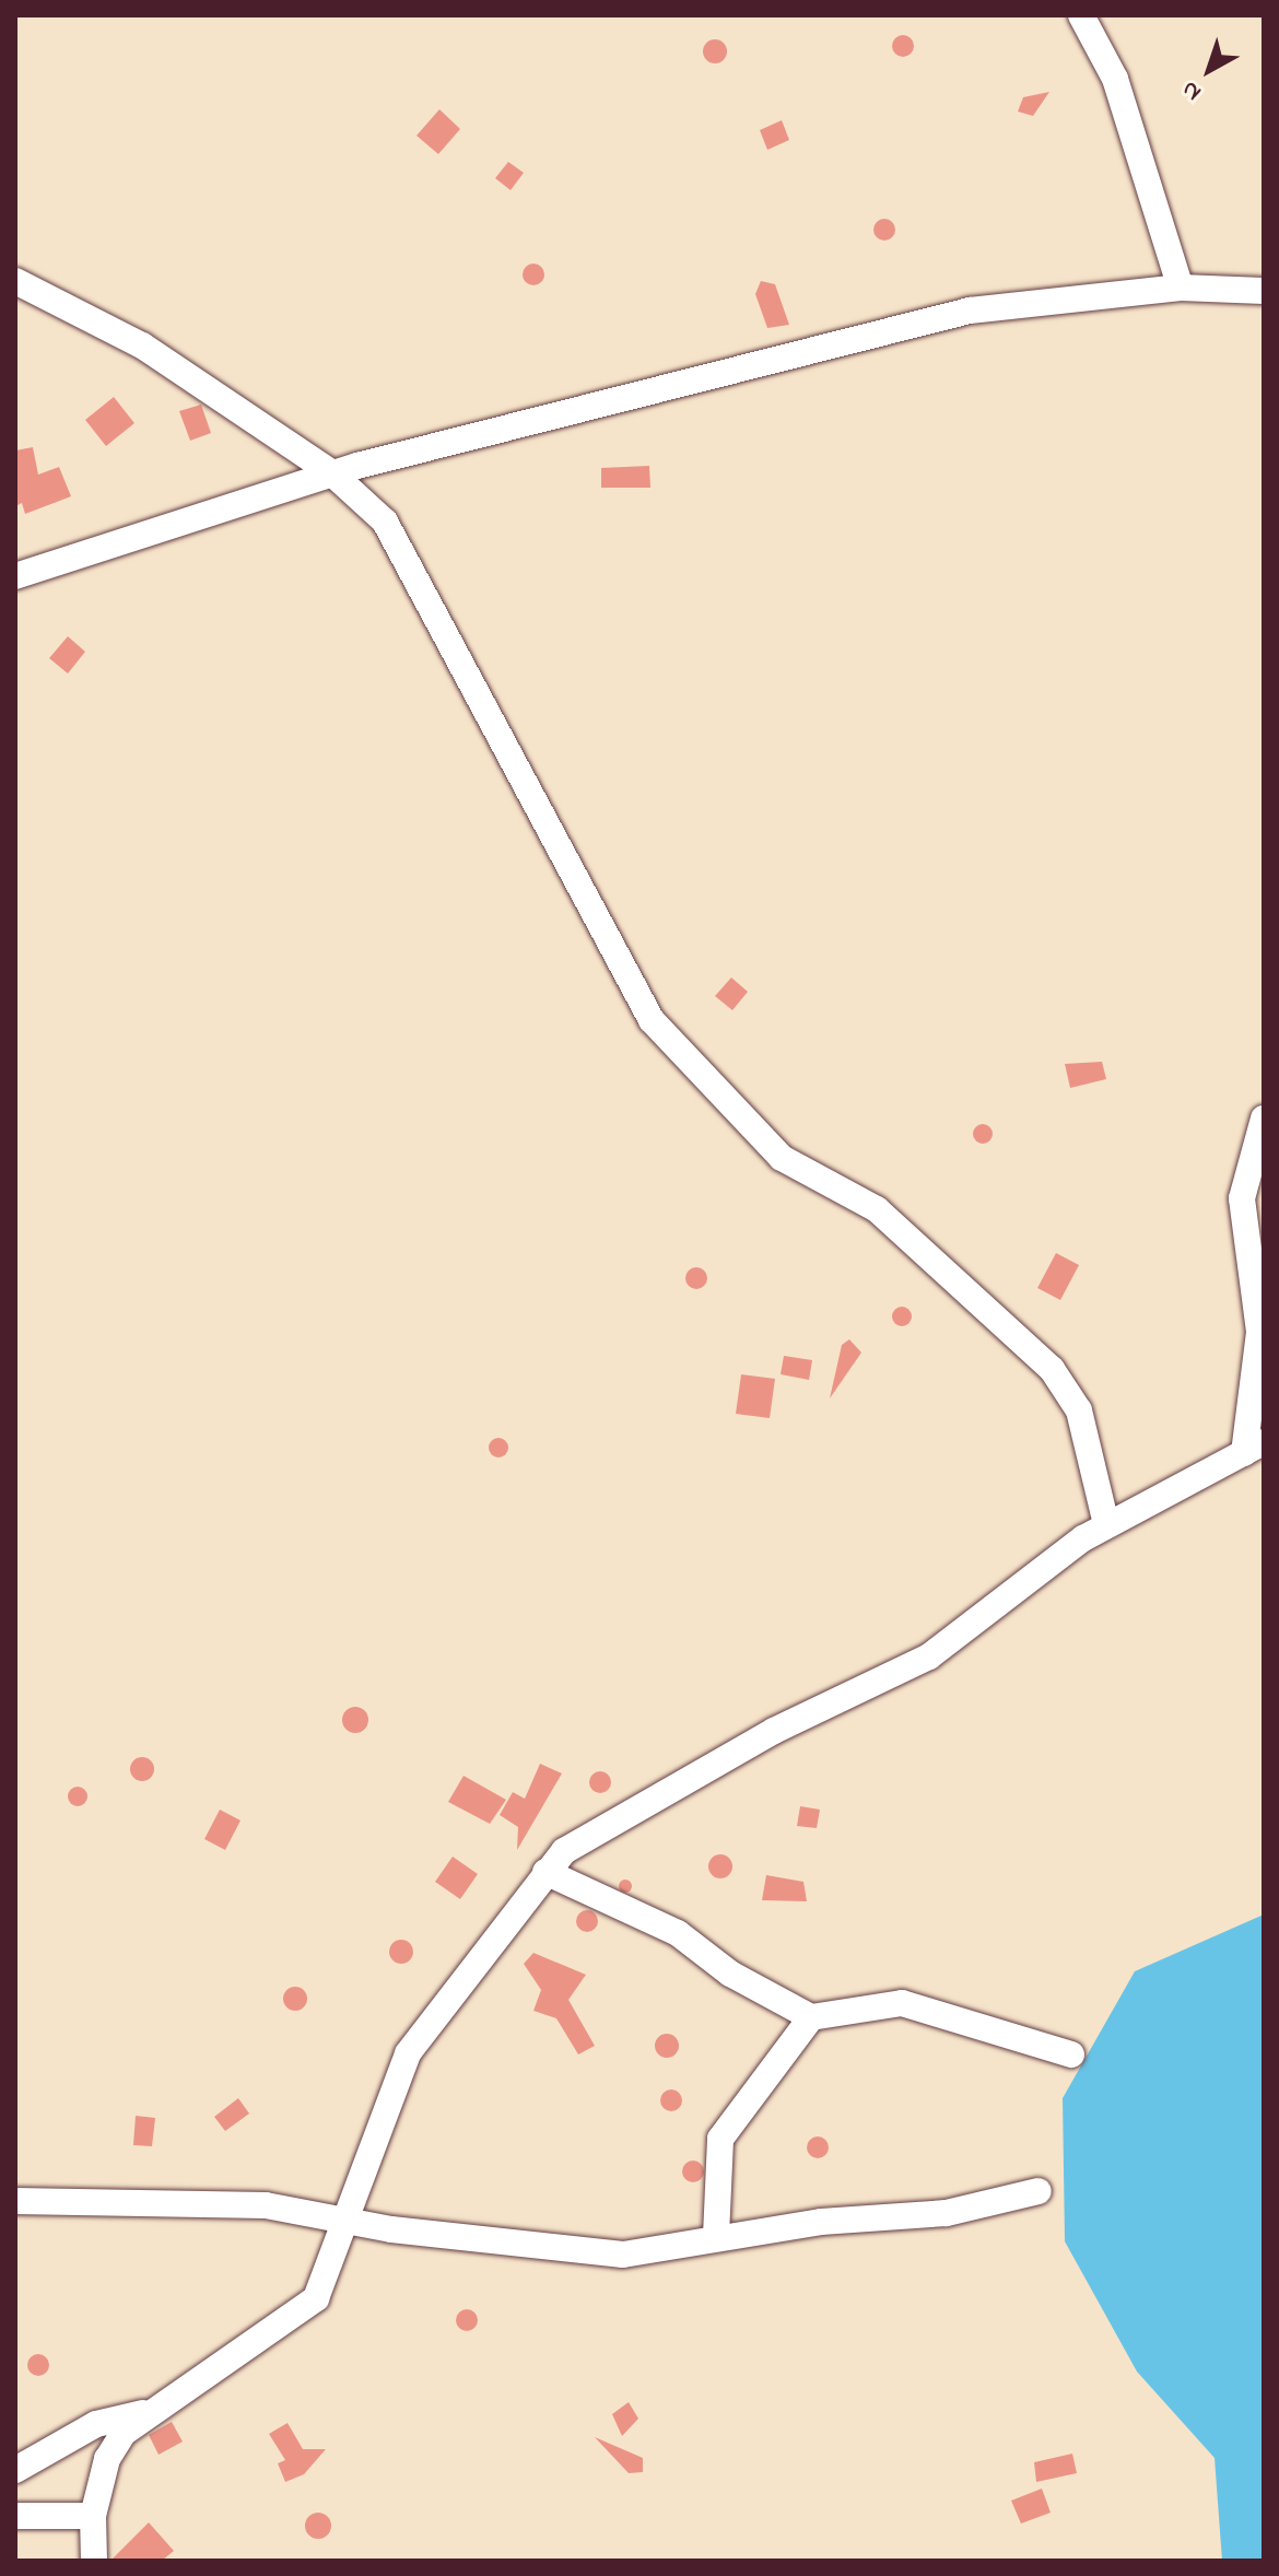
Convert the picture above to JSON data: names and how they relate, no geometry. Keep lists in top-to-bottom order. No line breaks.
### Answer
{"north":"bottom left"}
